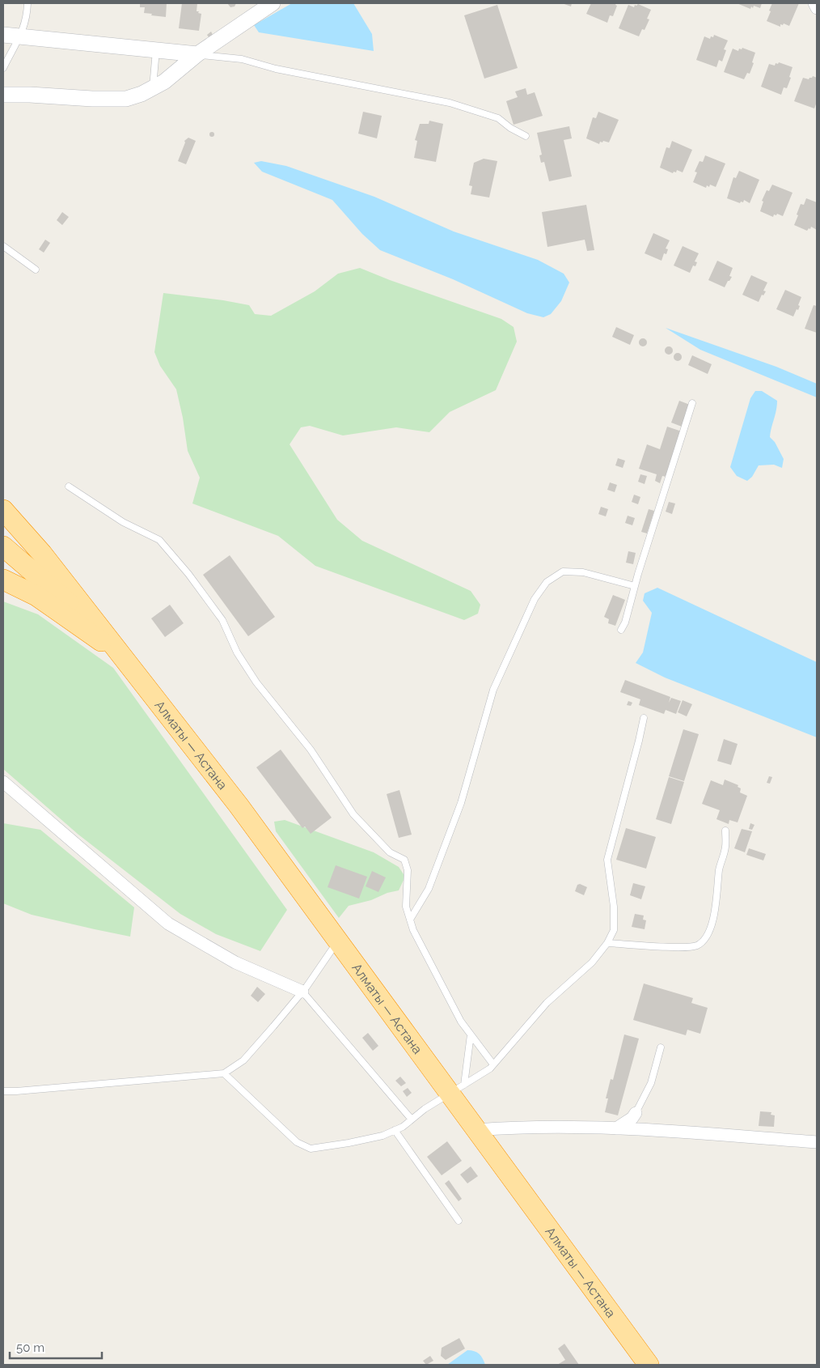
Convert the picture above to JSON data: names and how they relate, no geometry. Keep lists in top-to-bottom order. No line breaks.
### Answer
{"streets":{"highway":["Алматы — Астана"]},"scale_bar":"50 m"}
